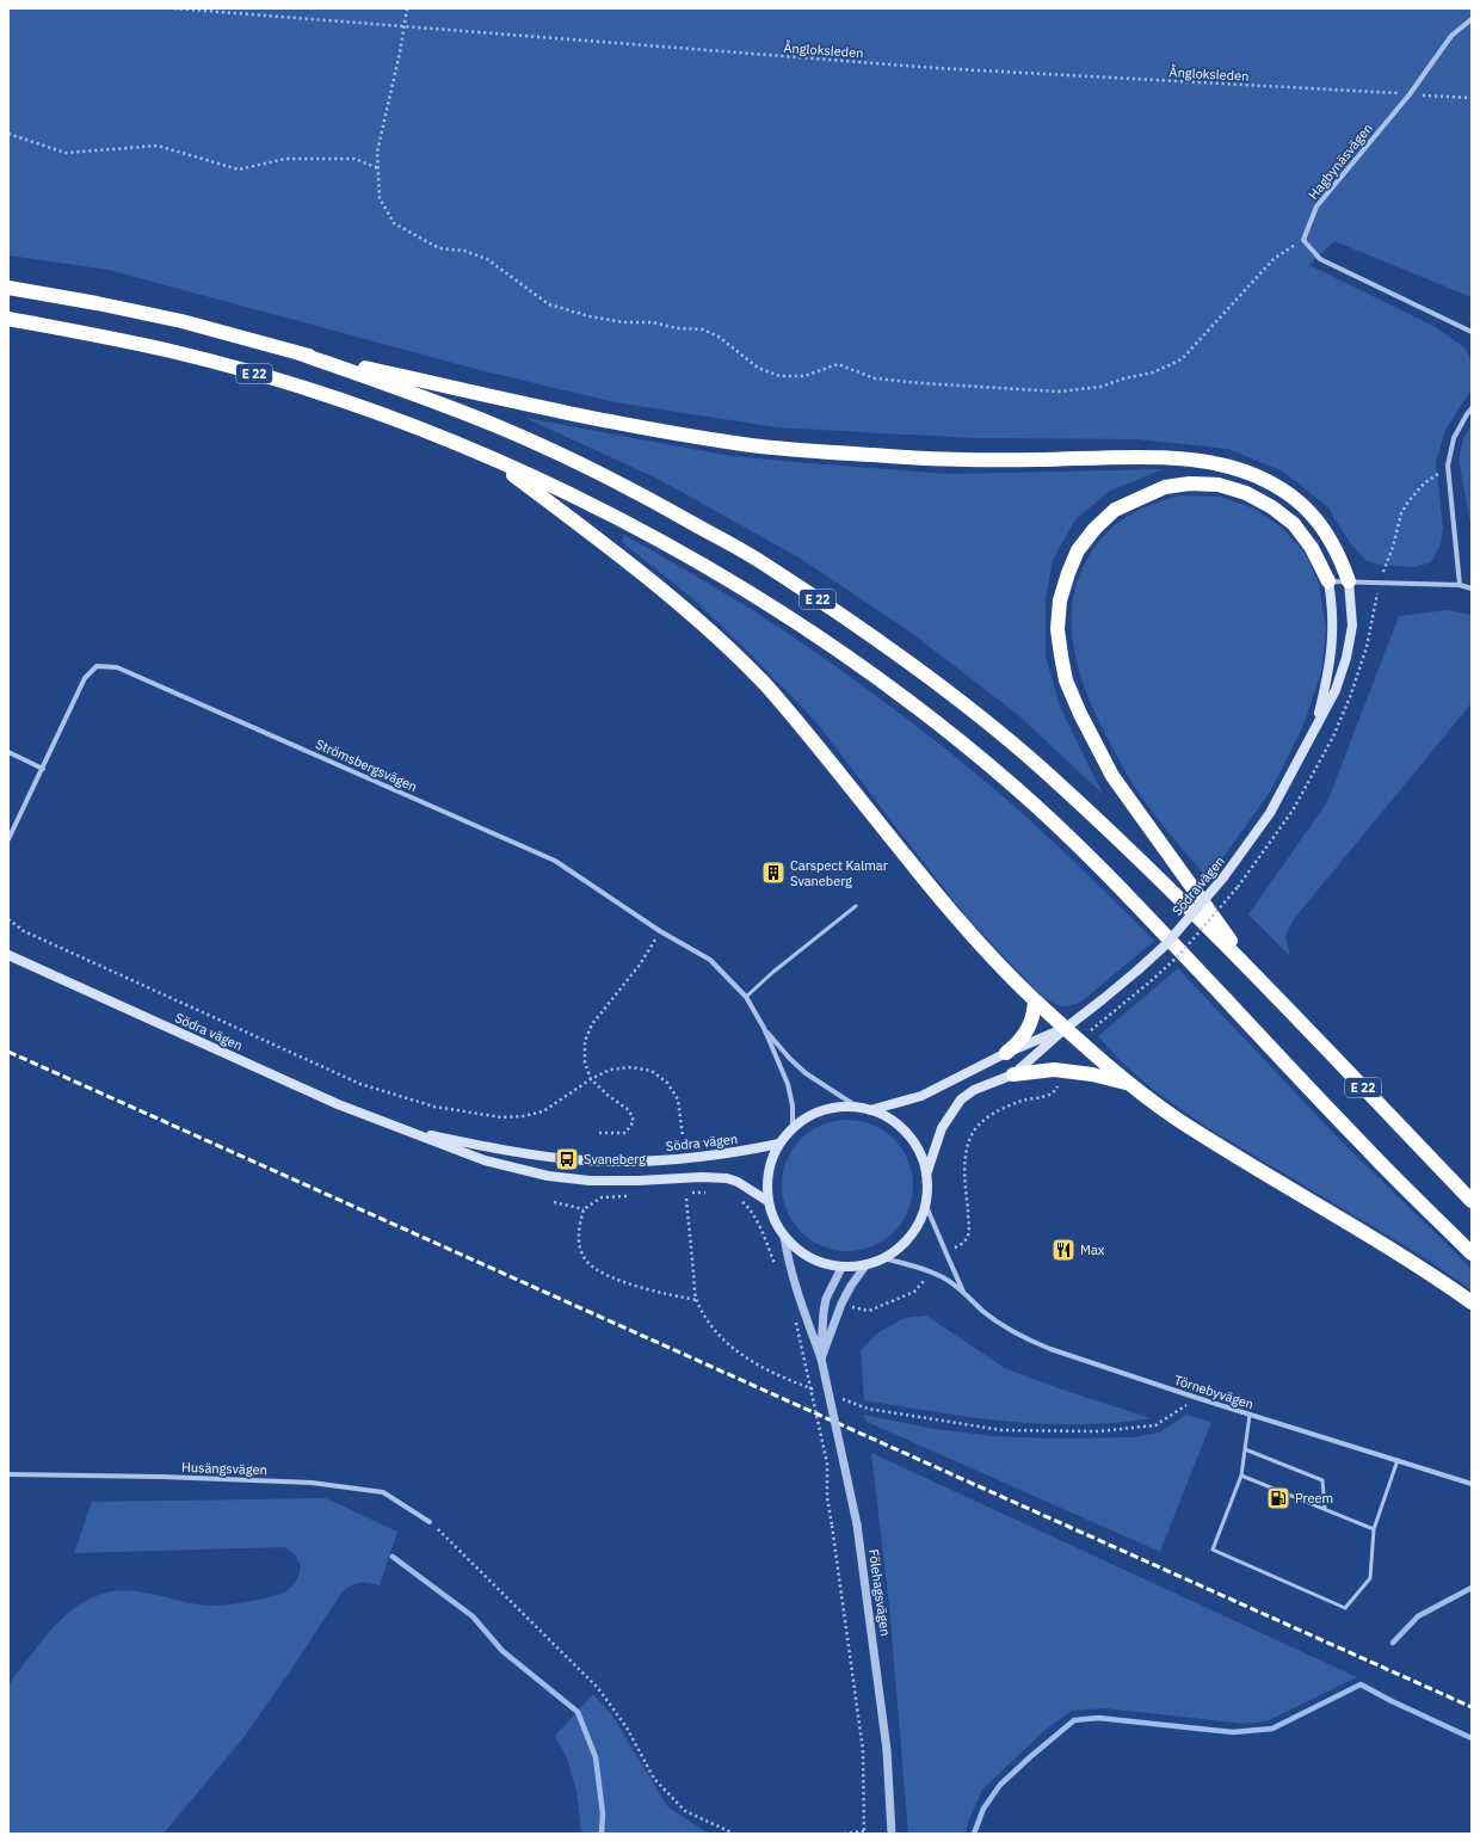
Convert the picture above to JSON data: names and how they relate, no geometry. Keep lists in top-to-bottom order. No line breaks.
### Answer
{"streets":{"highway":["E 22"],"main road":["Södra vägen"],"street":["Hagbynäsvägen","Strömsbergsvägen","Törnebyvägen","Husängsvägen","Fölehagsvägen"],"path":["Ångloksleden"]},"crossings":[["Ångloksleden","Hagbynäsvägen"],["Strömsbergsvägen","Södra vägen"],["Strömsbergsvägen","Törnebyvägen"],["Strömsbergsvägen","Fölehagsvägen"],["Södra vägen","Törnebyvägen"],["Södra vägen","Fölehagsvägen"],["Törnebyvägen","Fölehagsvägen"]],"places":{"building":["Carspect Kalmar Svaneberg"],"bus stop":["Svaneberg"],"restaurant":["Max"],"fuel station":["Preem"]}}
